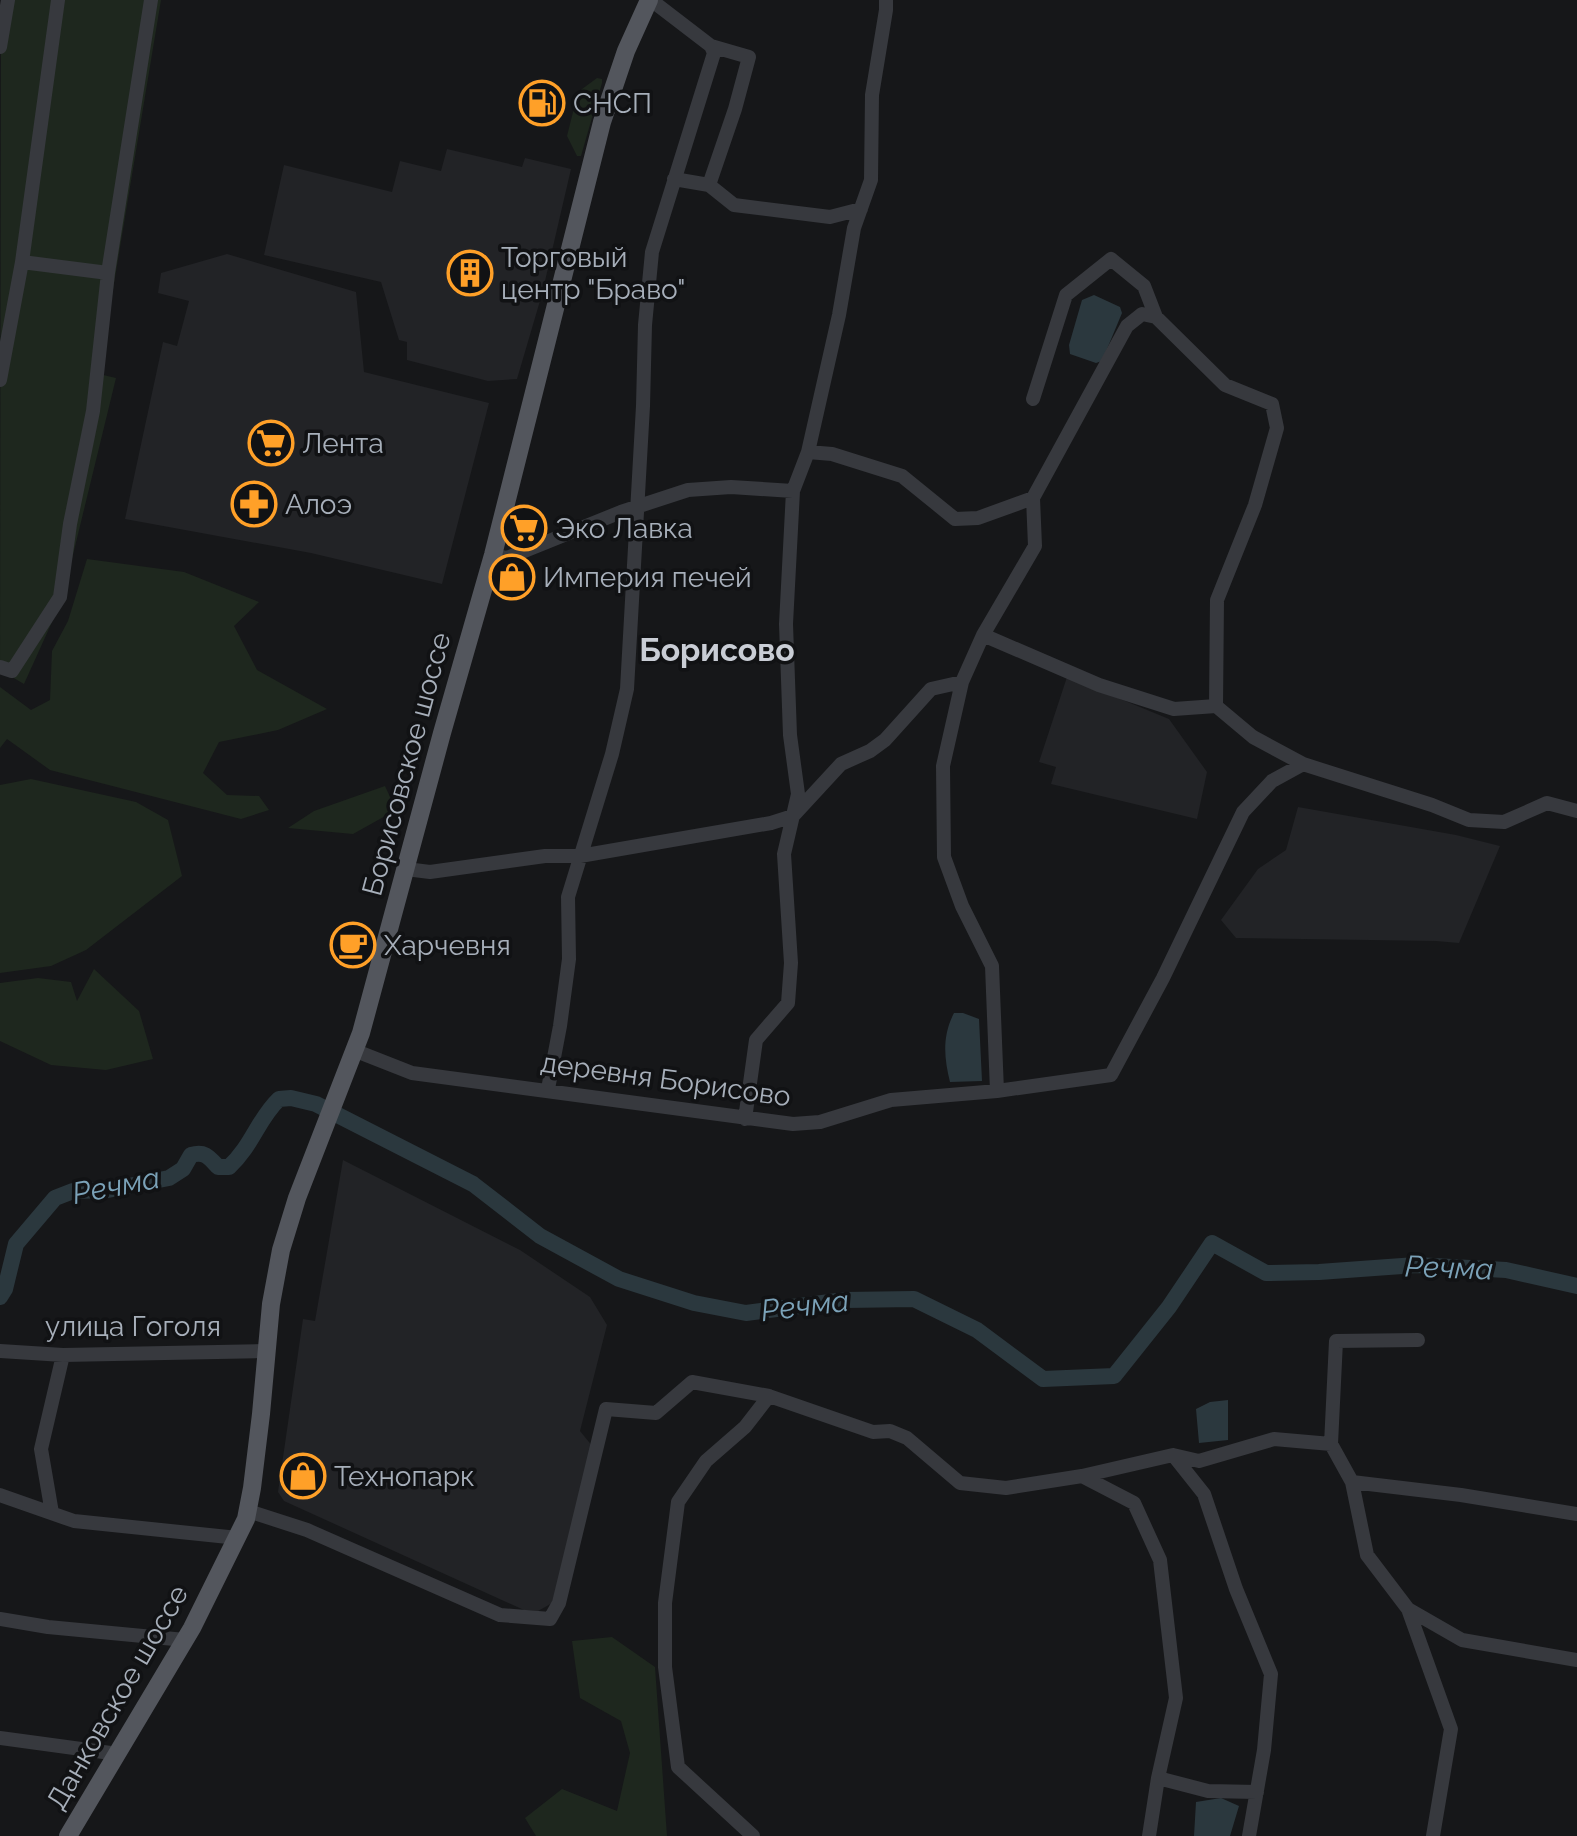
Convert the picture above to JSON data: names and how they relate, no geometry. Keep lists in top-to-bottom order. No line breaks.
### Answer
{"streets":{"main road":["Борисовское шоссе","Данковское шоссе"],"street":["деревня Борисово","улица Гоголя"]},"crossings":[["Борисовское шоссе","деревня Борисово"],["Борисовское шоссе","улица Гоголя"],["Борисовское шоссе","Данковское шоссе"]],"districts":["Борисово"],"water":["Речма"],"places":{"fuel station":["СНСП"],"building":["Торговый центр \"Браво\""],"supermarket":["Лента","Эко Лавка"],"pharmacy":["Алоэ"],"shop":["Империя печей","Технопарк"],"cafe":["Харчевня"]}}
